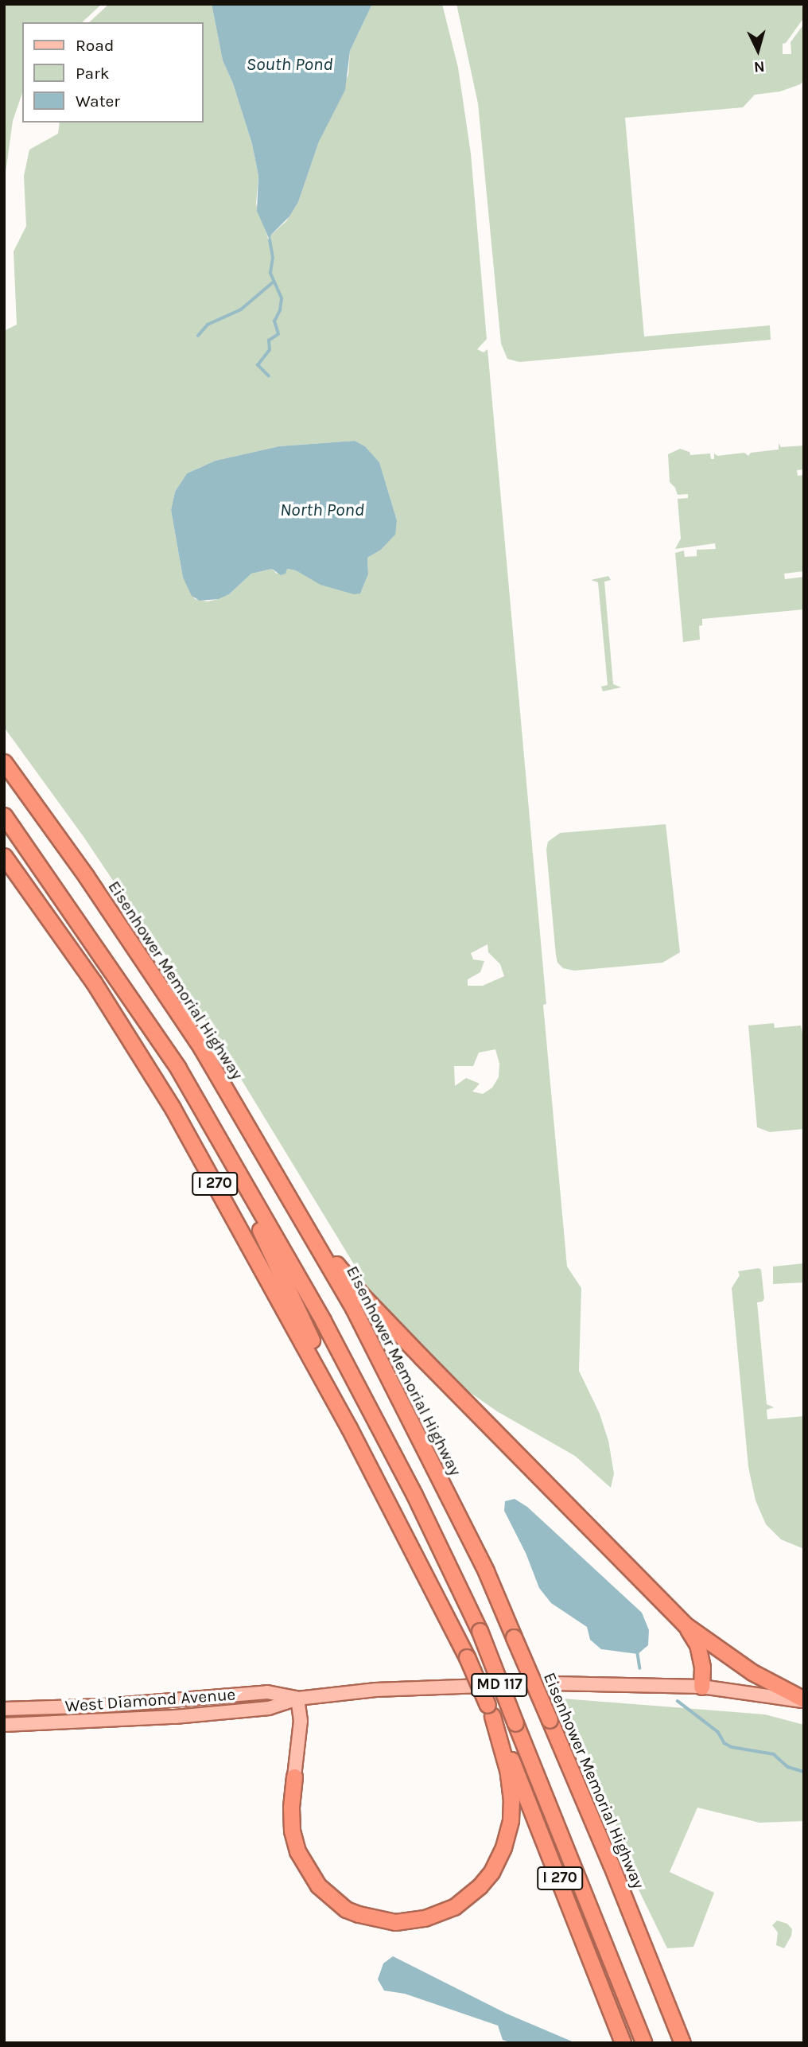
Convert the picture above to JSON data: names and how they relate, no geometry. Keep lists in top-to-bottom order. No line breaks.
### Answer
{"streets":{"highway":["Eisenhower Memorial Highway","I 270"],"main road":["MD 117","West Diamond Avenue"]},"water":["South Pond","North Pond"],"legend":["Road","Park","Water"],"north":"bottom"}
